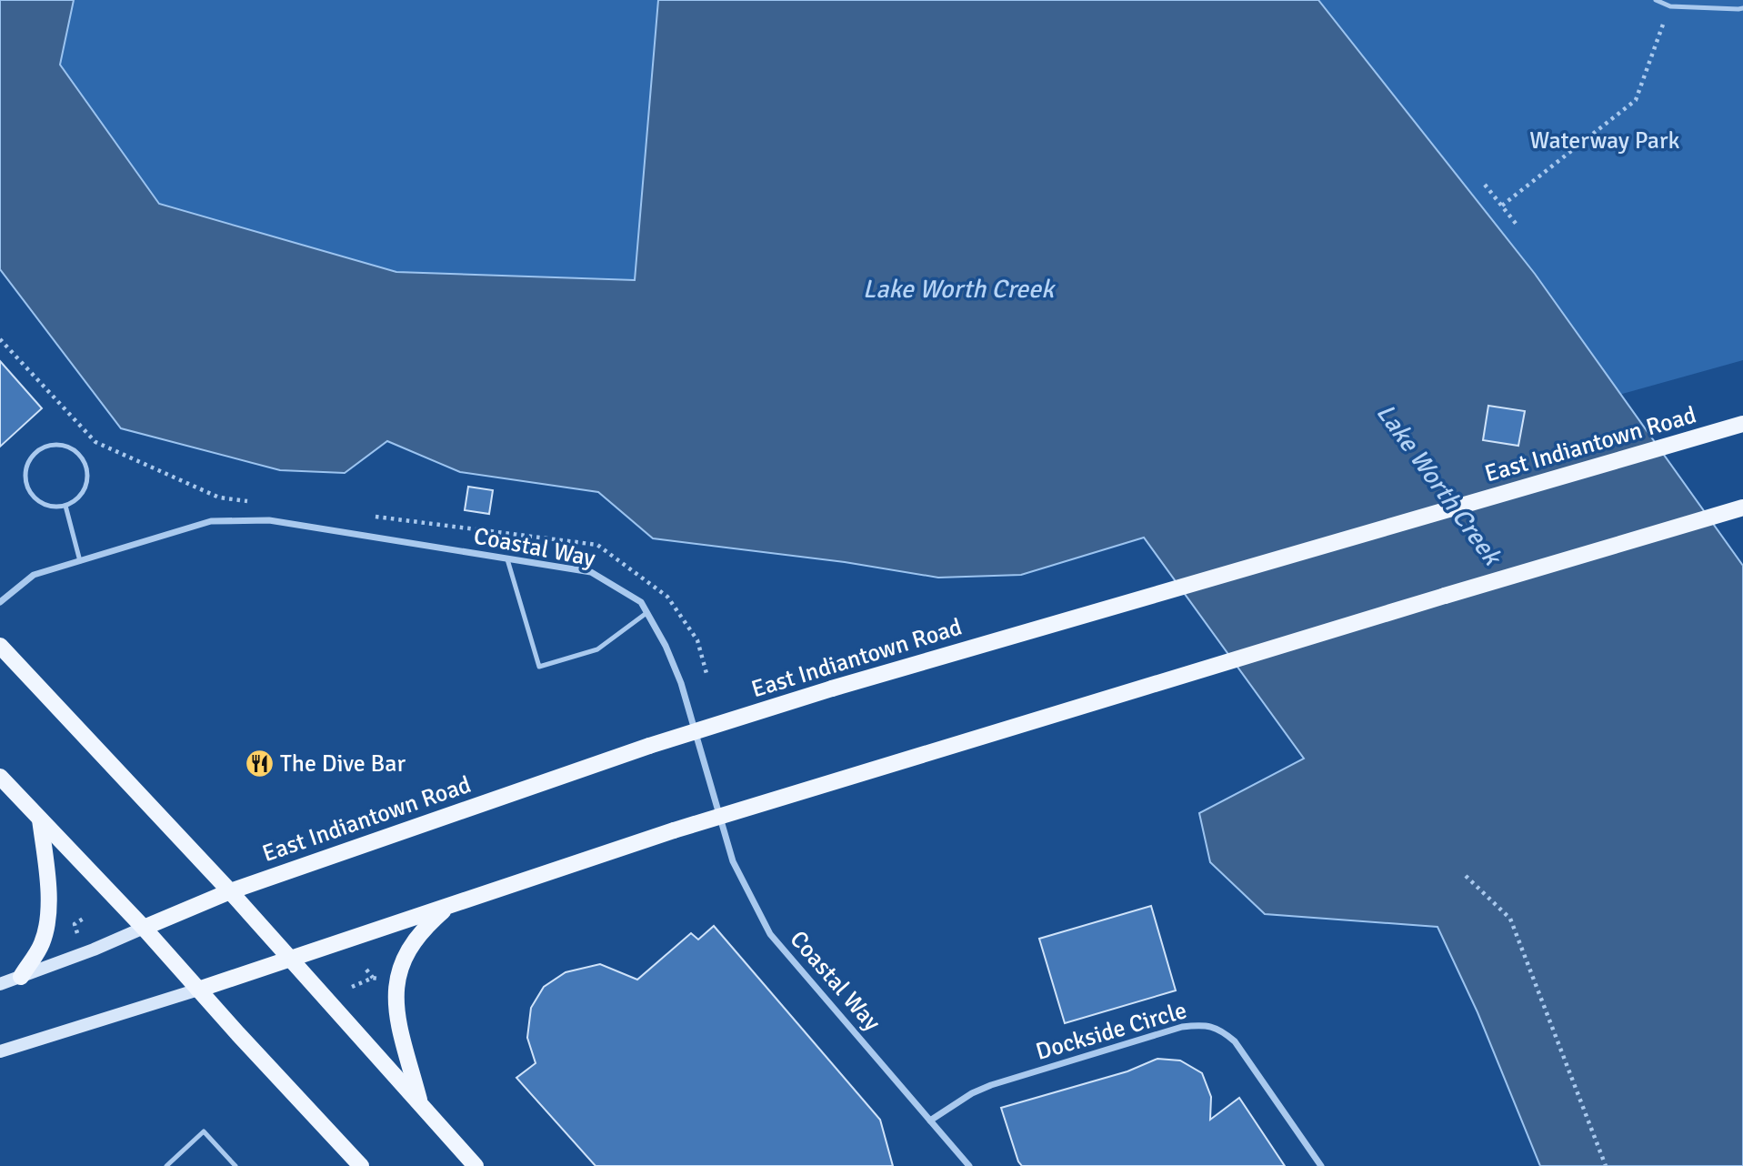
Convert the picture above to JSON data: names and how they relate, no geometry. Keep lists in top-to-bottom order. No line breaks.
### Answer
{"streets":{"main road":["East Indiantown Road"],"street":["Coastal Way","Dockside Circle"]},"crossings":[["Coastal Way","Dockside Circle"]],"water":["Lake Worth Creek"],"parks":["Waterway Park"],"places":{"restaurant":["The Dive Bar"]}}
